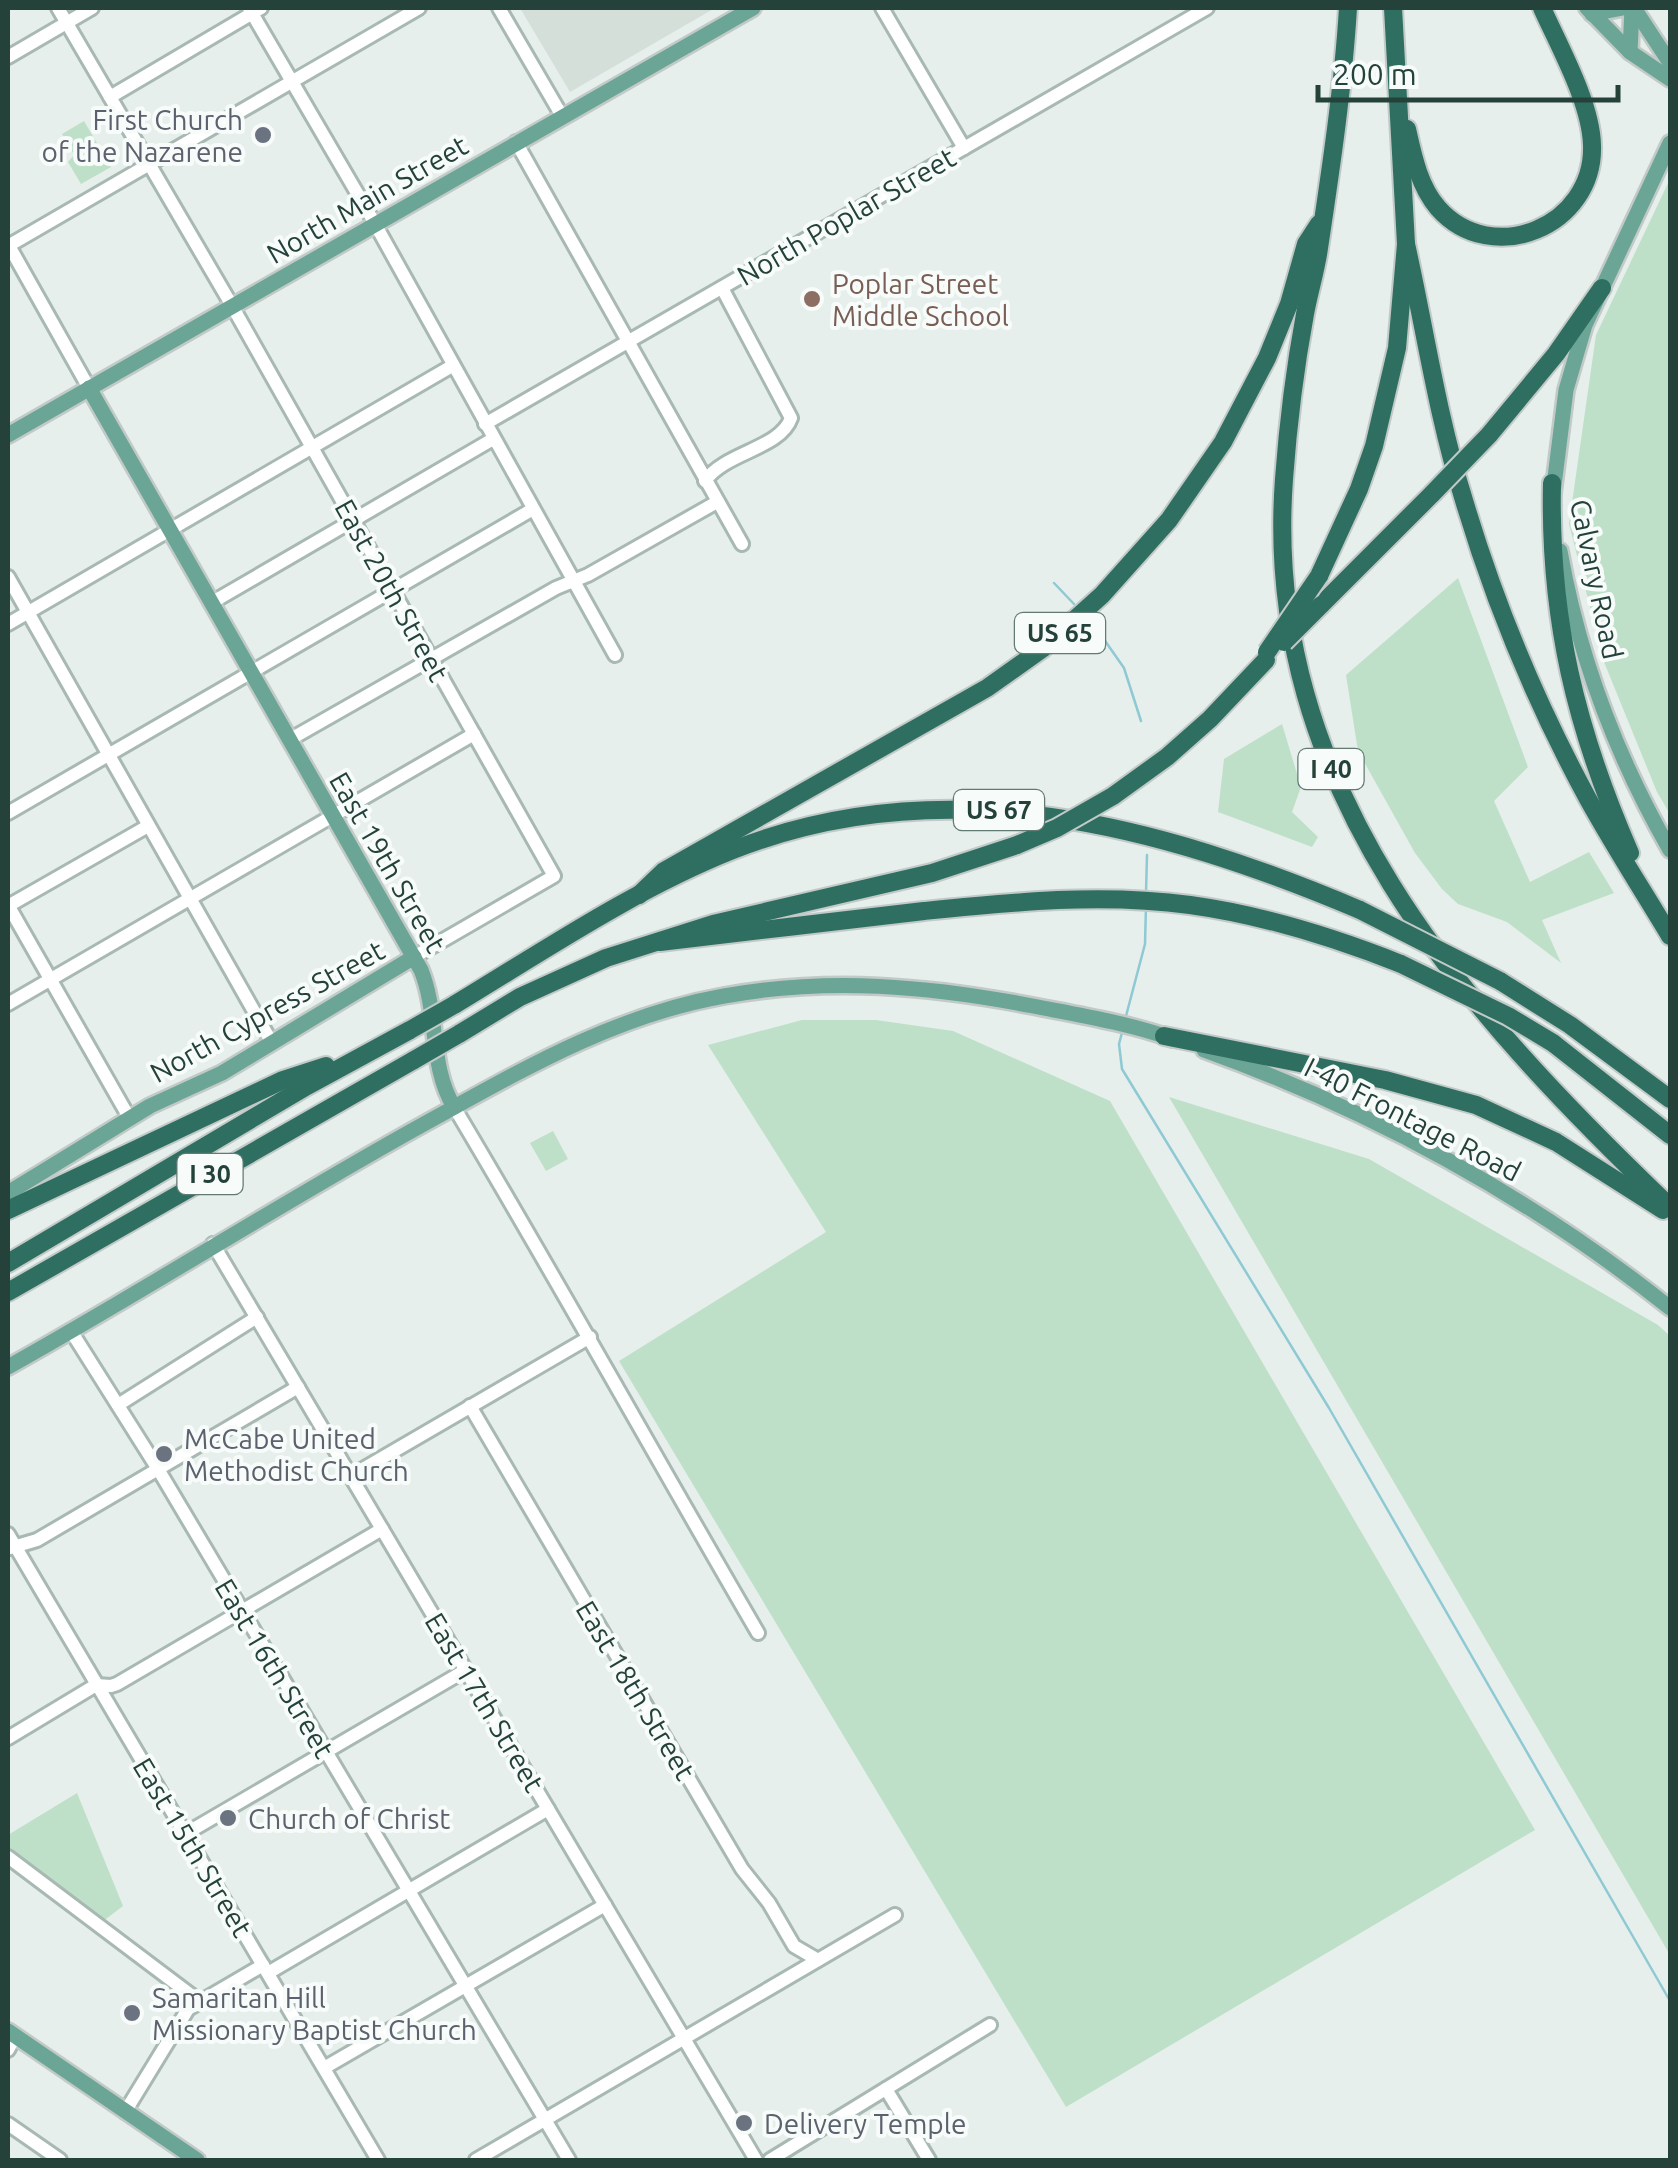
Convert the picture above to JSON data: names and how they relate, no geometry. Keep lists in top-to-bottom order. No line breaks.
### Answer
{"streets":{"highway":["US 65","I 40","US 67","I 30"],"main road":["North Main Street","Calvary Road","East 19th Street","North Cypress Street","I-40 Frontage Road"],"street":["North Poplar Street","East 20th Street","East 16th Street","East 18th Street","East 17th Street","East 15th Street"]},"crossings":[["North Main Street","East 20th Street"],["North Main Street","East 19th Street"],["East 20th Street","North Cypress Street"],["US 65","I 40"],["US 65","US 67"],["US 65","I 30"],["US 67","I 30"],["East 19th Street","North Cypress Street"],["East 19th Street","I-40 Frontage Road"],["I-40 Frontage Road","East 16th Street"],["I-40 Frontage Road","East 17th Street"]],"places":["First Church of the Nazarene","Poplar Street Middle School","McCabe United Methodist Church","Church of Christ","Samaritan Hill Missionary Baptist Church","Delivery Temple"],"scale_bar":"200 m"}
